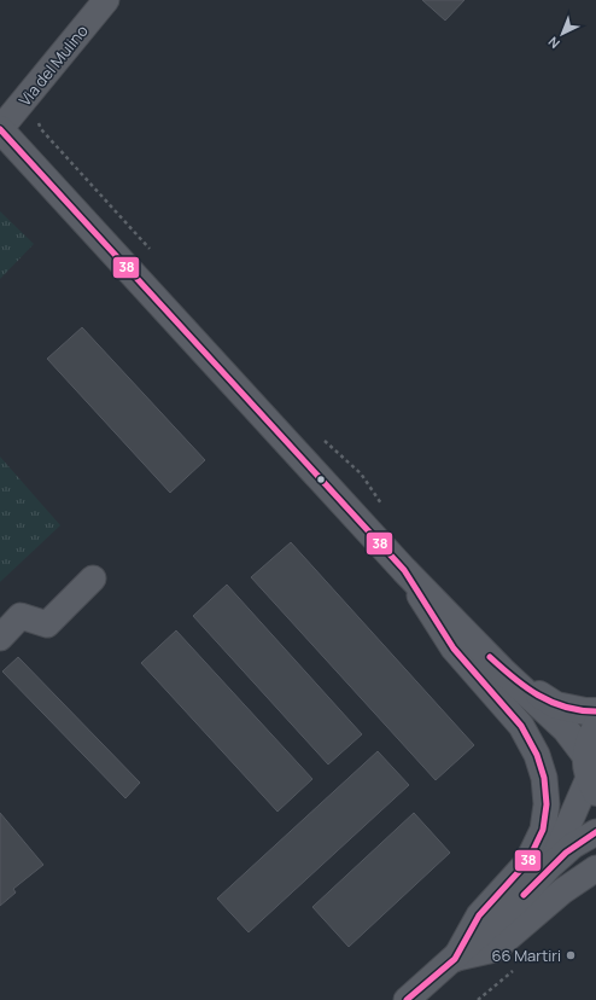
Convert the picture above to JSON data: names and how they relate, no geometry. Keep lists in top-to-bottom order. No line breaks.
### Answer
{"streets":{"street":["Via del Mulino"]},"places":["66 Martiri"],"lines":["transit line 38"],"north":"bottom left"}
